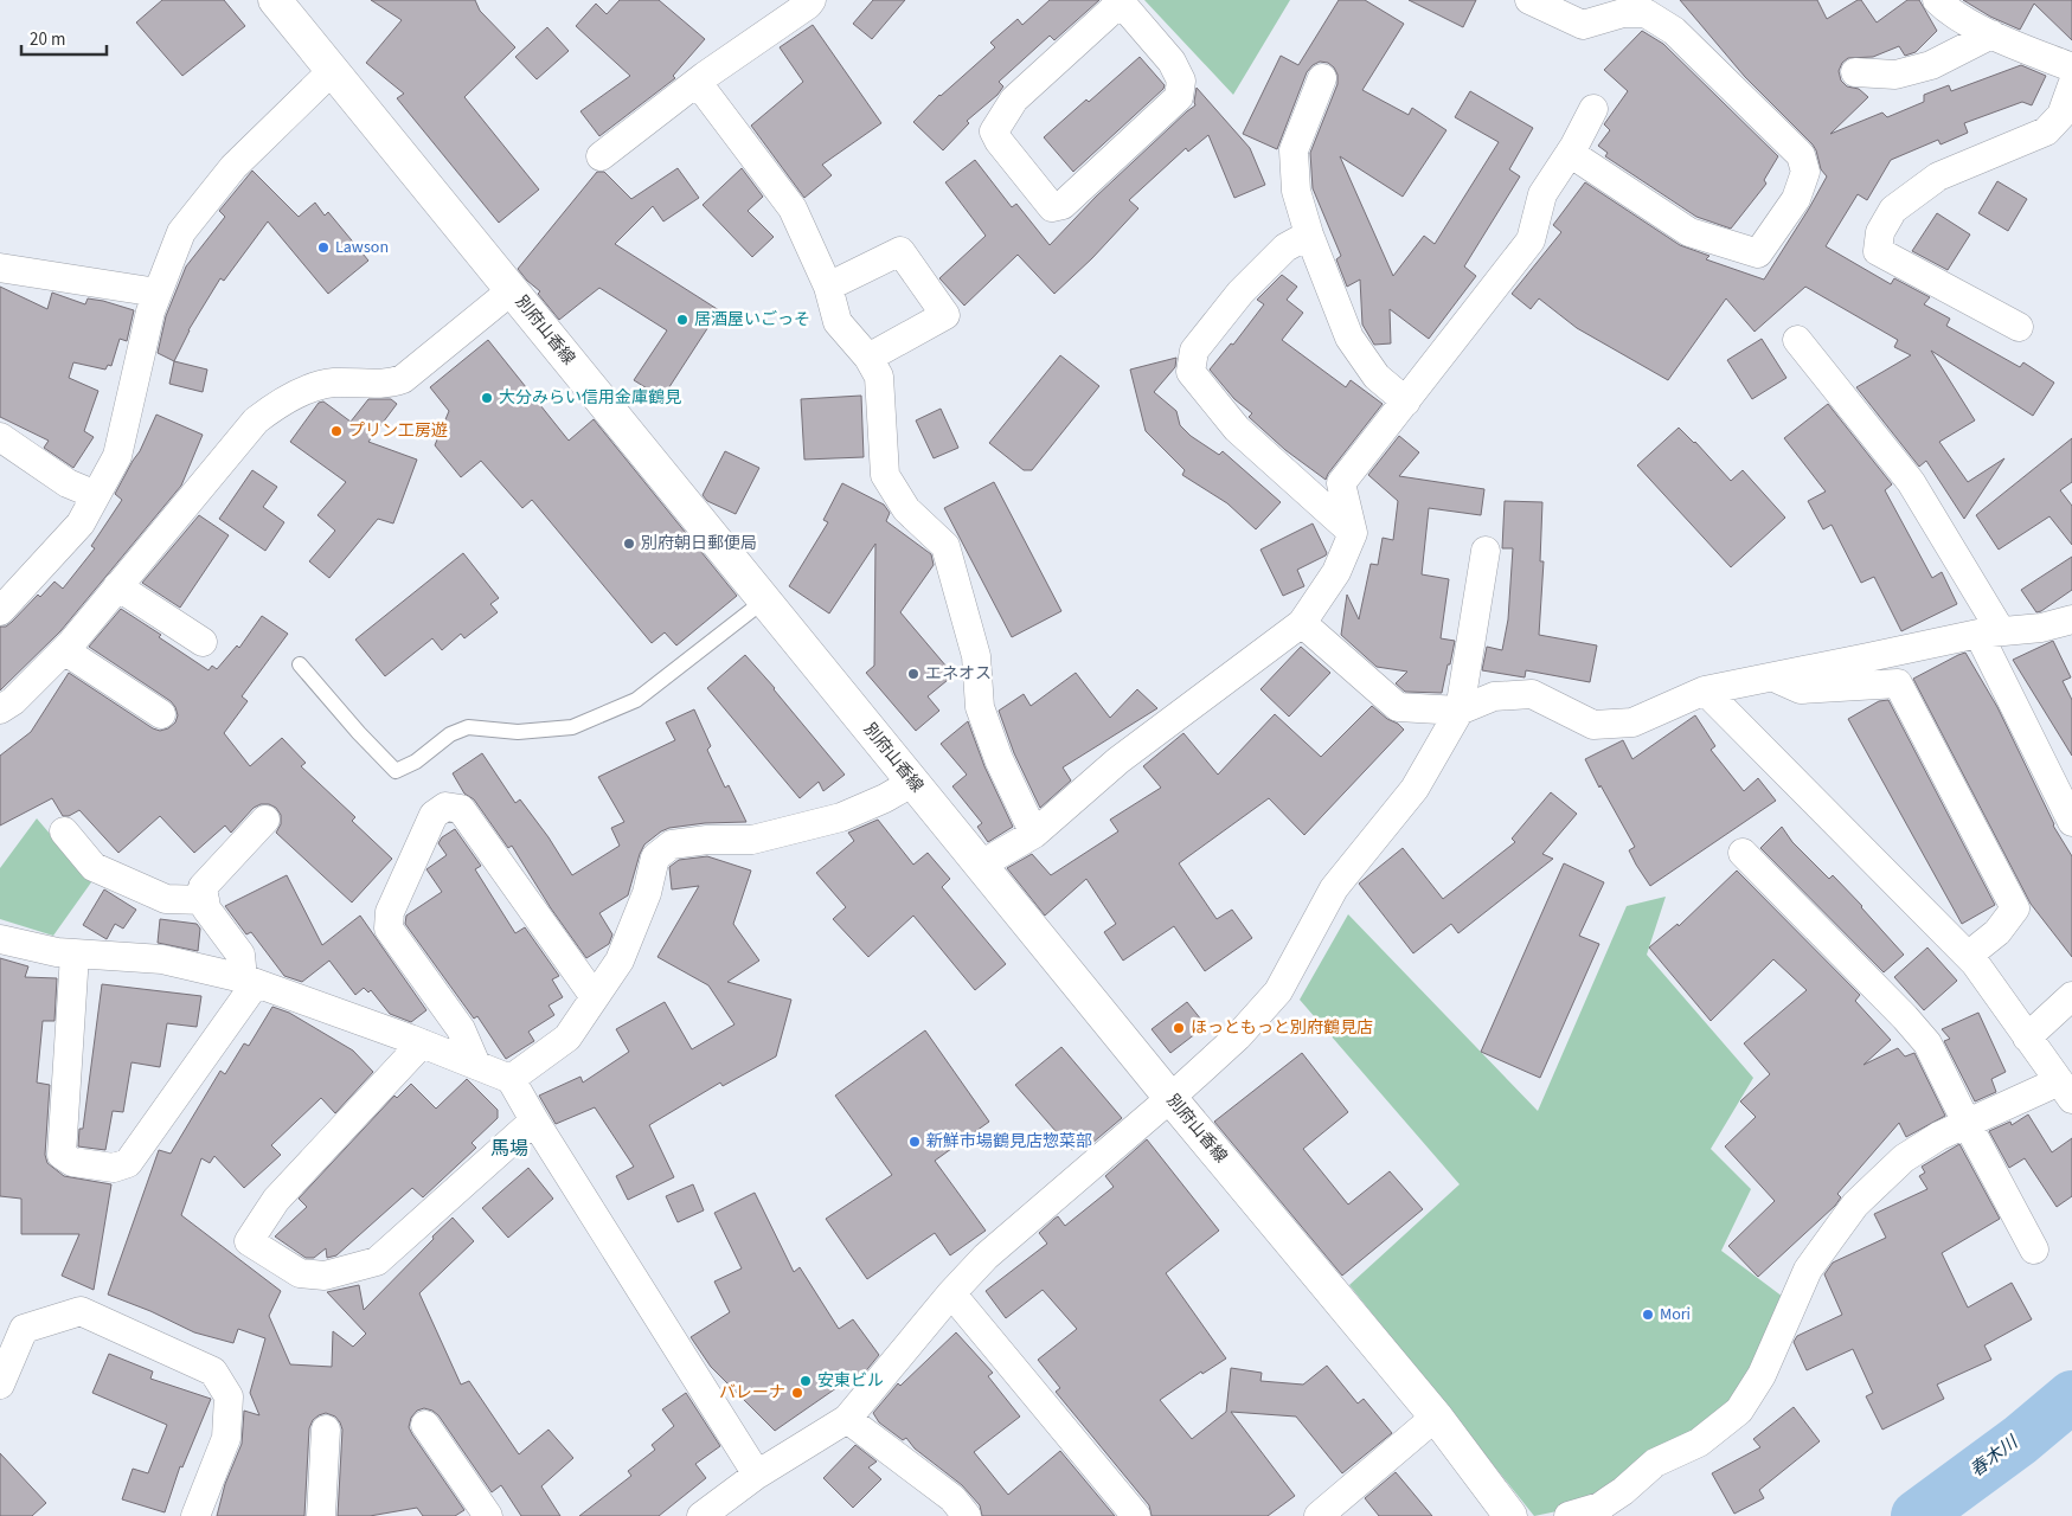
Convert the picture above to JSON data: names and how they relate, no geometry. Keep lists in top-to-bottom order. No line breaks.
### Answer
{"streets":{"main road":["別府山香線"]},"districts":["馬場"],"water":["春木川"],"places":["Lawson","居酒屋いごっそ","大分みらい信用金庫鶴見","プリン工房遊","別府朝日郵便局","エネオス","ほっともっと別府鶴見店","新鮮市場鶴見店惣菜部","Mori","安東ビル","バレーナ"],"scale_bar":"20 m"}
